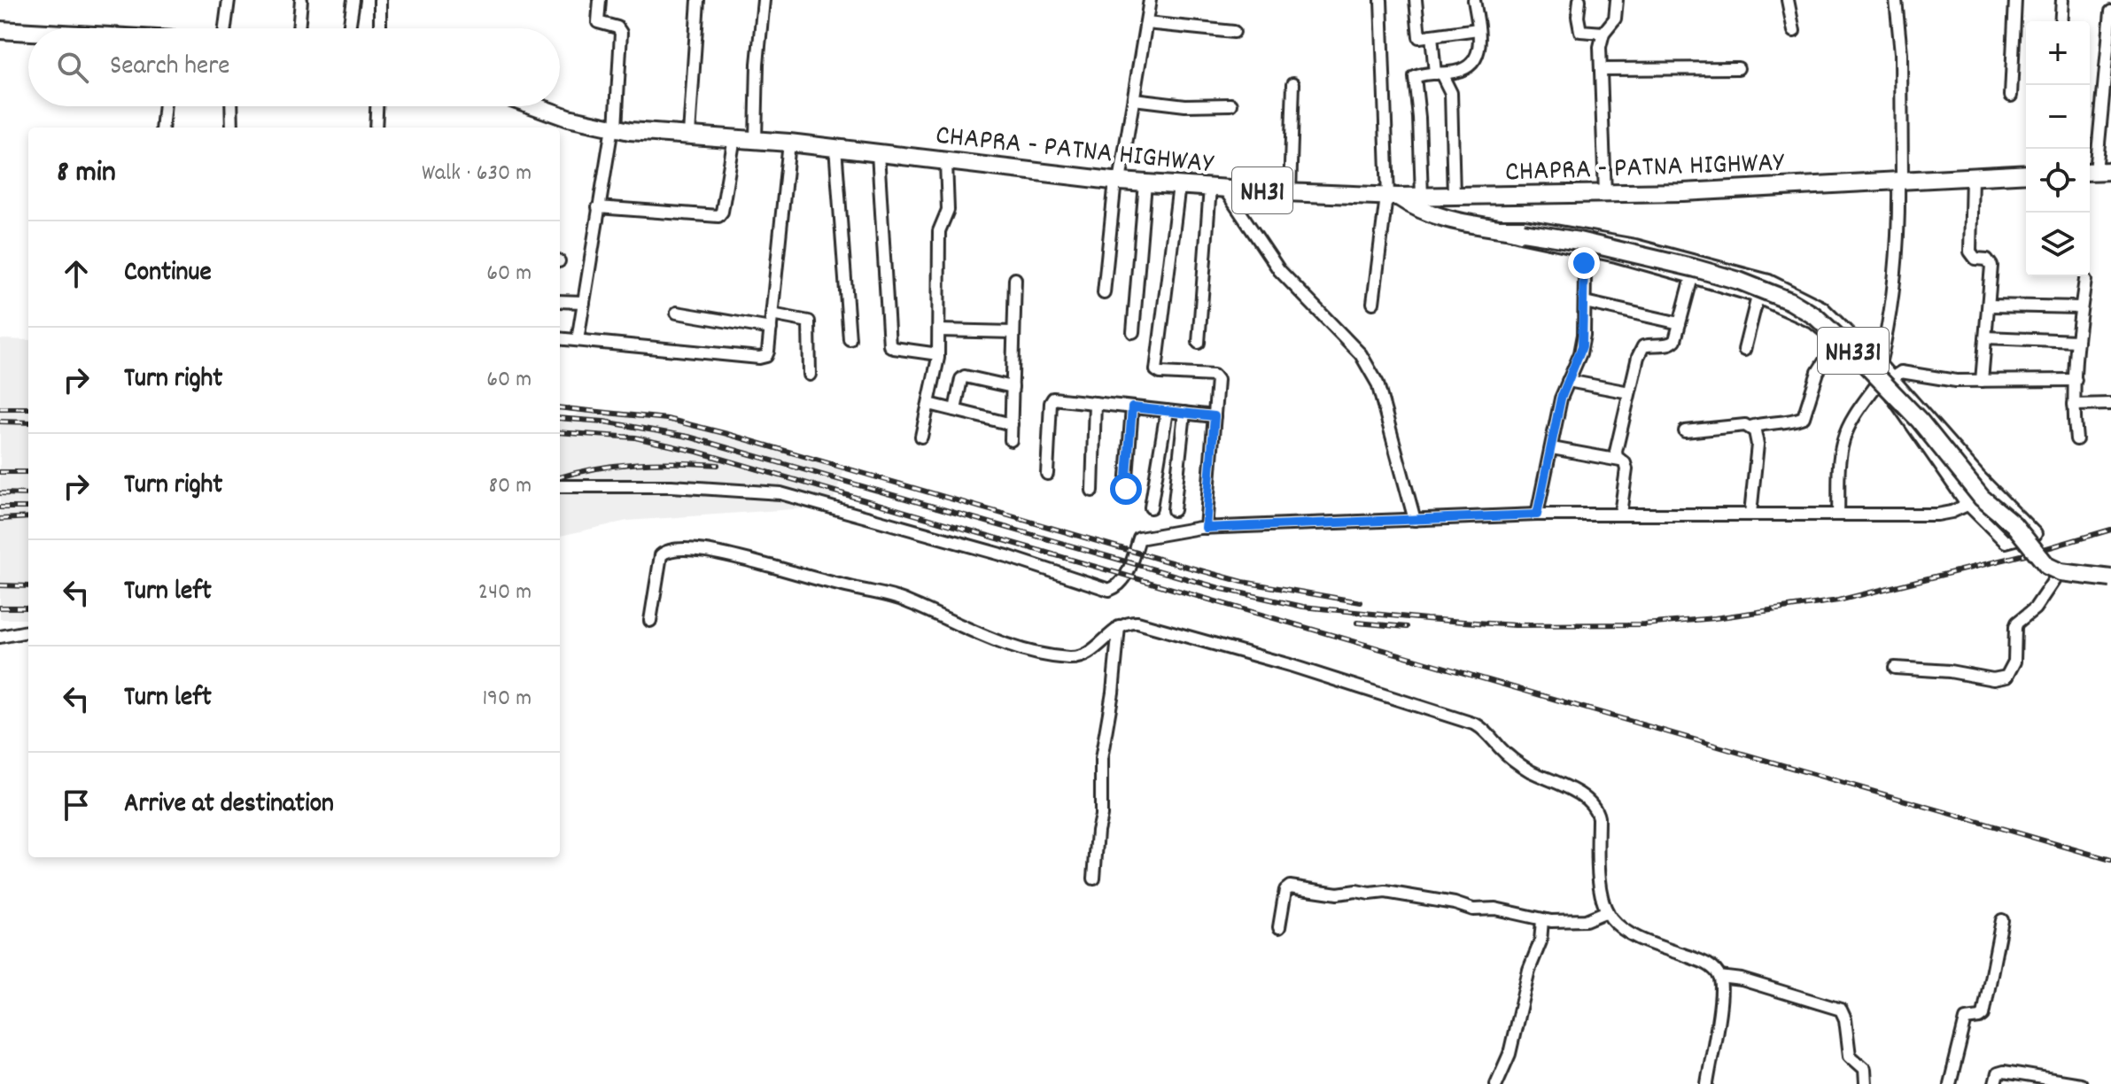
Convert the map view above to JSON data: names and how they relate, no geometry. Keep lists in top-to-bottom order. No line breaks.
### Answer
{"streets":{"highway":["CHAPRA - PATNA HIGHWAY","NH31","NH331"]},"crossings":[["CHAPRA - PATNA HIGHWAY","NH331"]],"page":{"map_buttons":["+","−"],"search":"Search here","heading":["8 min","Walk · 630 m"],"list":[["Continue","60 m"],["Turn right","60 m"],["Turn right","80 m"],["Turn left","240 m"],["Turn left","190 m"],"Arrive at destination"]}}
